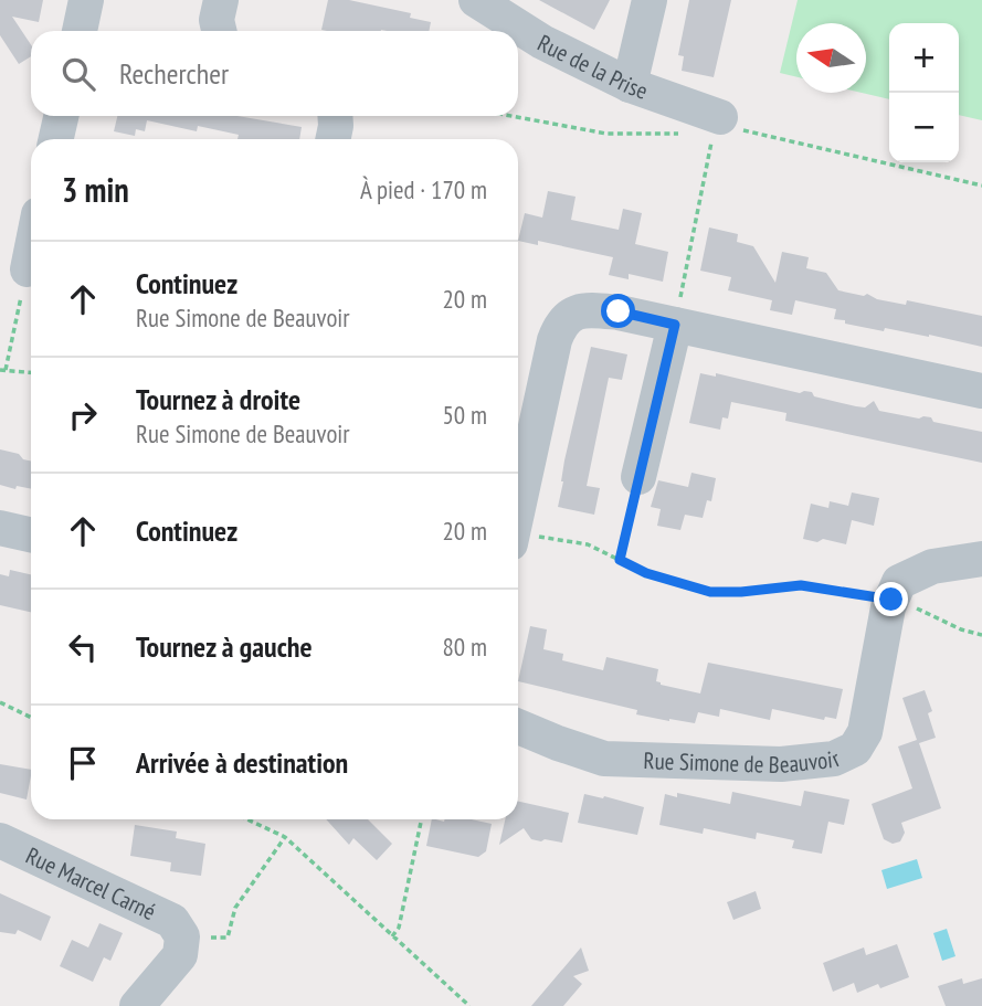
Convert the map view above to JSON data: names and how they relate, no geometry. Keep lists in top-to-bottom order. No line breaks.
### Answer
{"streets":{"street":["Rue de la Prise","Rue Simone de Beauvoir","Rue Marcel Carné"]},"north":"left","page":{"map_buttons":["+","−"],"search":"Rechercher","heading":["3 min","À pied · 170 m"],"list":[["Continuez","Rue Simone de Beauvoir","20 m"],["Tournez à droite","Rue Simone de Beauvoir","50 m"],["Continuez","20 m"],["Tournez à gauche","80 m"],"Arrivée à destination"]}}
